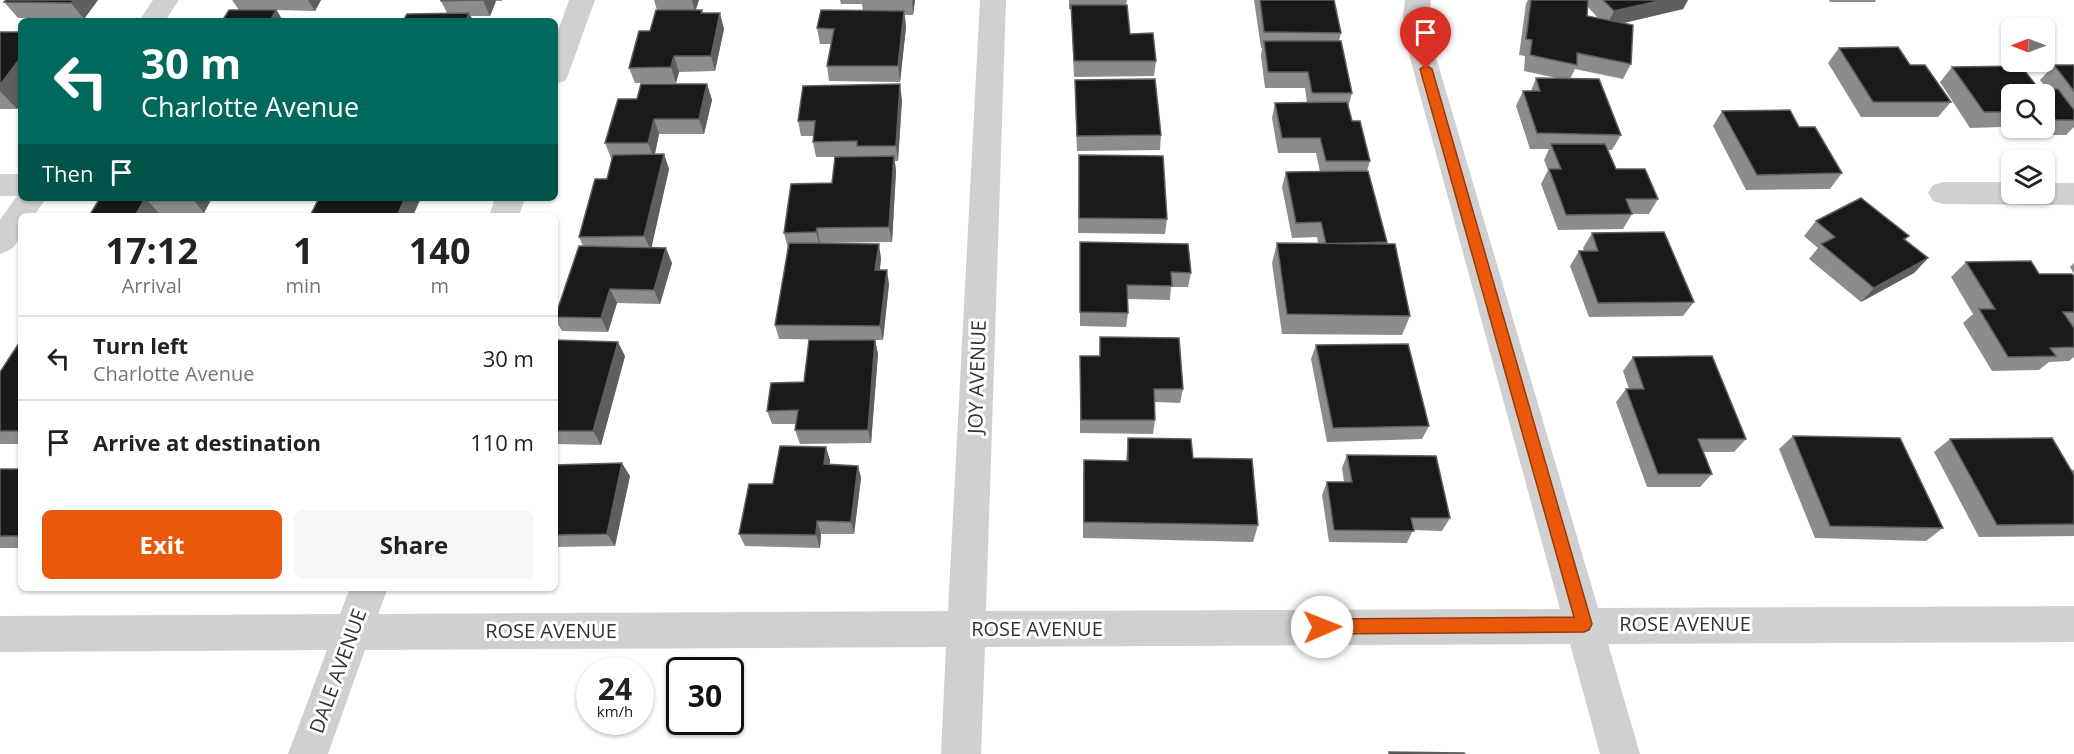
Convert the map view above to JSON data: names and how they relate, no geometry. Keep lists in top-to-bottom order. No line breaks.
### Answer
{"streets":{"street":["JOY AVENUE","ROSE AVENUE","DALE AVENUE"]},"crossings":[["JOY AVENUE","ROSE AVENUE"],["ROSE AVENUE","DALE AVENUE"]],"north":"left","page":{"turn":["30 m","Charlotte Avenue"],"then":"Then","eta":["17:12","Arrival","1","min","140","m"],"list":[{"name":"Turn left","note":"Charlotte Avenue","value":"30 m"},{"name":"Arrive at destination","value":"110 m"}],"buttons":["Exit","Share"],"speed":"24 km/h","limit":"30"}}
